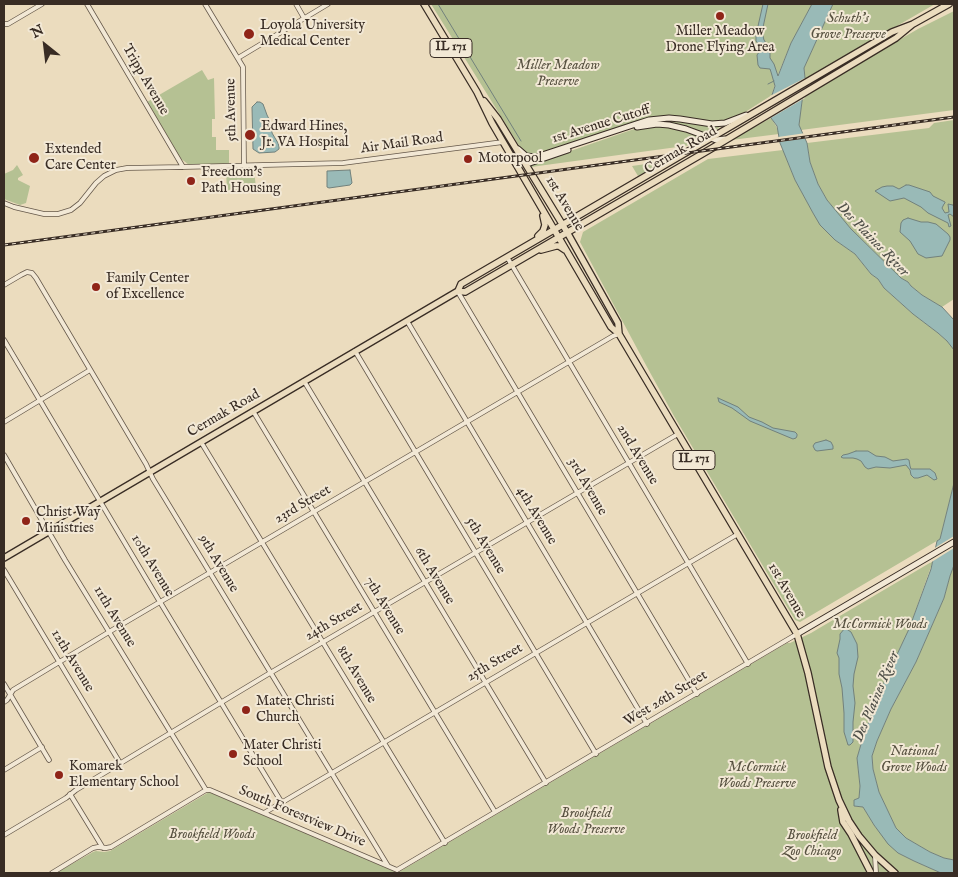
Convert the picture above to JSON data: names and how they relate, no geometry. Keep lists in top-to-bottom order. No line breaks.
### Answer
{"streets":{"main road":["IL 171","1st Avenue Cutoff","Cermak Road","1st Avenue","West 26th Street"],"street":["Tripp Avenue","5th Avenue","Air Mail Road","2nd Avenue","3rd Avenue","23rd Street","4th Avenue","9th Avenue","10th Avenue","6th Avenue","7th Avenue","11th Avenue","24th Street","12th Avenue","25th Street","8th Avenue","South Forestview Drive"]},"crossings":[["Tripp Avenue","Air Mail Road"],["5th Avenue","Air Mail Road"],["5th Avenue","Cermak Road"],["5th Avenue","23rd Street"],["5th Avenue","24th Street"],["5th Avenue","25th Street"],["5th Avenue","West 26th Street"],["1st Avenue Cutoff","Cermak Road"],["1st Avenue Cutoff","1st Avenue"],["Air Mail Road","1st Avenue"],["Cermak Road","1st Avenue"],["Cermak Road","2nd Avenue"],["Cermak Road","3rd Avenue"],["Cermak Road","4th Avenue"],["Cermak Road","9th Avenue"],["Cermak Road","10th Avenue"],["Cermak Road","6th Avenue"],["Cermak Road","7th Avenue"],["Cermak Road","11th Avenue"],["Cermak Road","8th Avenue"],["1st Avenue","23rd Street"],["1st Avenue","24th Street"],["1st Avenue","25th Street"],["1st Avenue","West 26th Street"],["2nd Avenue","23rd Street"],["2nd Avenue","24th Street"],["2nd Avenue","25th Street"],["2nd Avenue","West 26th Street"],["3rd Avenue","23rd Street"],["3rd Avenue","24th Street"],["3rd Avenue","25th Street"],["3rd Avenue","West 26th Street"],["23rd Street","4th Avenue"],["23rd Street","9th Avenue"],["23rd Street","10th Avenue"],["23rd Street","6th Avenue"],["23rd Street","7th Avenue"],["23rd Street","11th Avenue"],["23rd Street","12th Avenue"],["23rd Street","8th Avenue"],["4th Avenue","24th Street"],["4th Avenue","25th Street"],["4th Avenue","West 26th Street"],["9th Avenue","24th Street"],["9th Avenue","25th Street"],["9th Avenue","West 26th Street"],["9th Avenue","South Forestview Drive"],["10th Avenue","24th Street"],["10th Avenue","25th Street"],["6th Avenue","24th Street"],["6th Avenue","25th Street"],["6th Avenue","West 26th Street"],["7th Avenue","24th Street"],["7th Avenue","25th Street"],["7th Avenue","West 26th Street"],["11th Avenue","24th Street"],["11th Avenue","South Forestview Drive"],["24th Street","12th Avenue"],["24th Street","8th Avenue"],["25th Street","8th Avenue"],["25th Street","South Forestview Drive"],["8th Avenue","West 26th Street"],["West 26th Street","South Forestview Drive"]],"water":["Des Plaines River"],"parks":["Schuth's Grove Preserve","Miller Meadow Preserve","McCormick Woods","National Grove Woods","McCormick Woods Preserve","Brookfield Woods Preserve","Brookfield Woods","Brookfield Zoo Chicago"],"places":["Miller Meadow Drone Flying Area","Loyola University Medical Center","Edward Hines, Jr. VA Hospital","Extended Care Center","Motorpool","Freedom's Path Housing","Family Center of Excellence","Christ Way Ministries","Mater Christi Church","Mater Christi School","Komarek Elementary School"],"north":"top left"}
